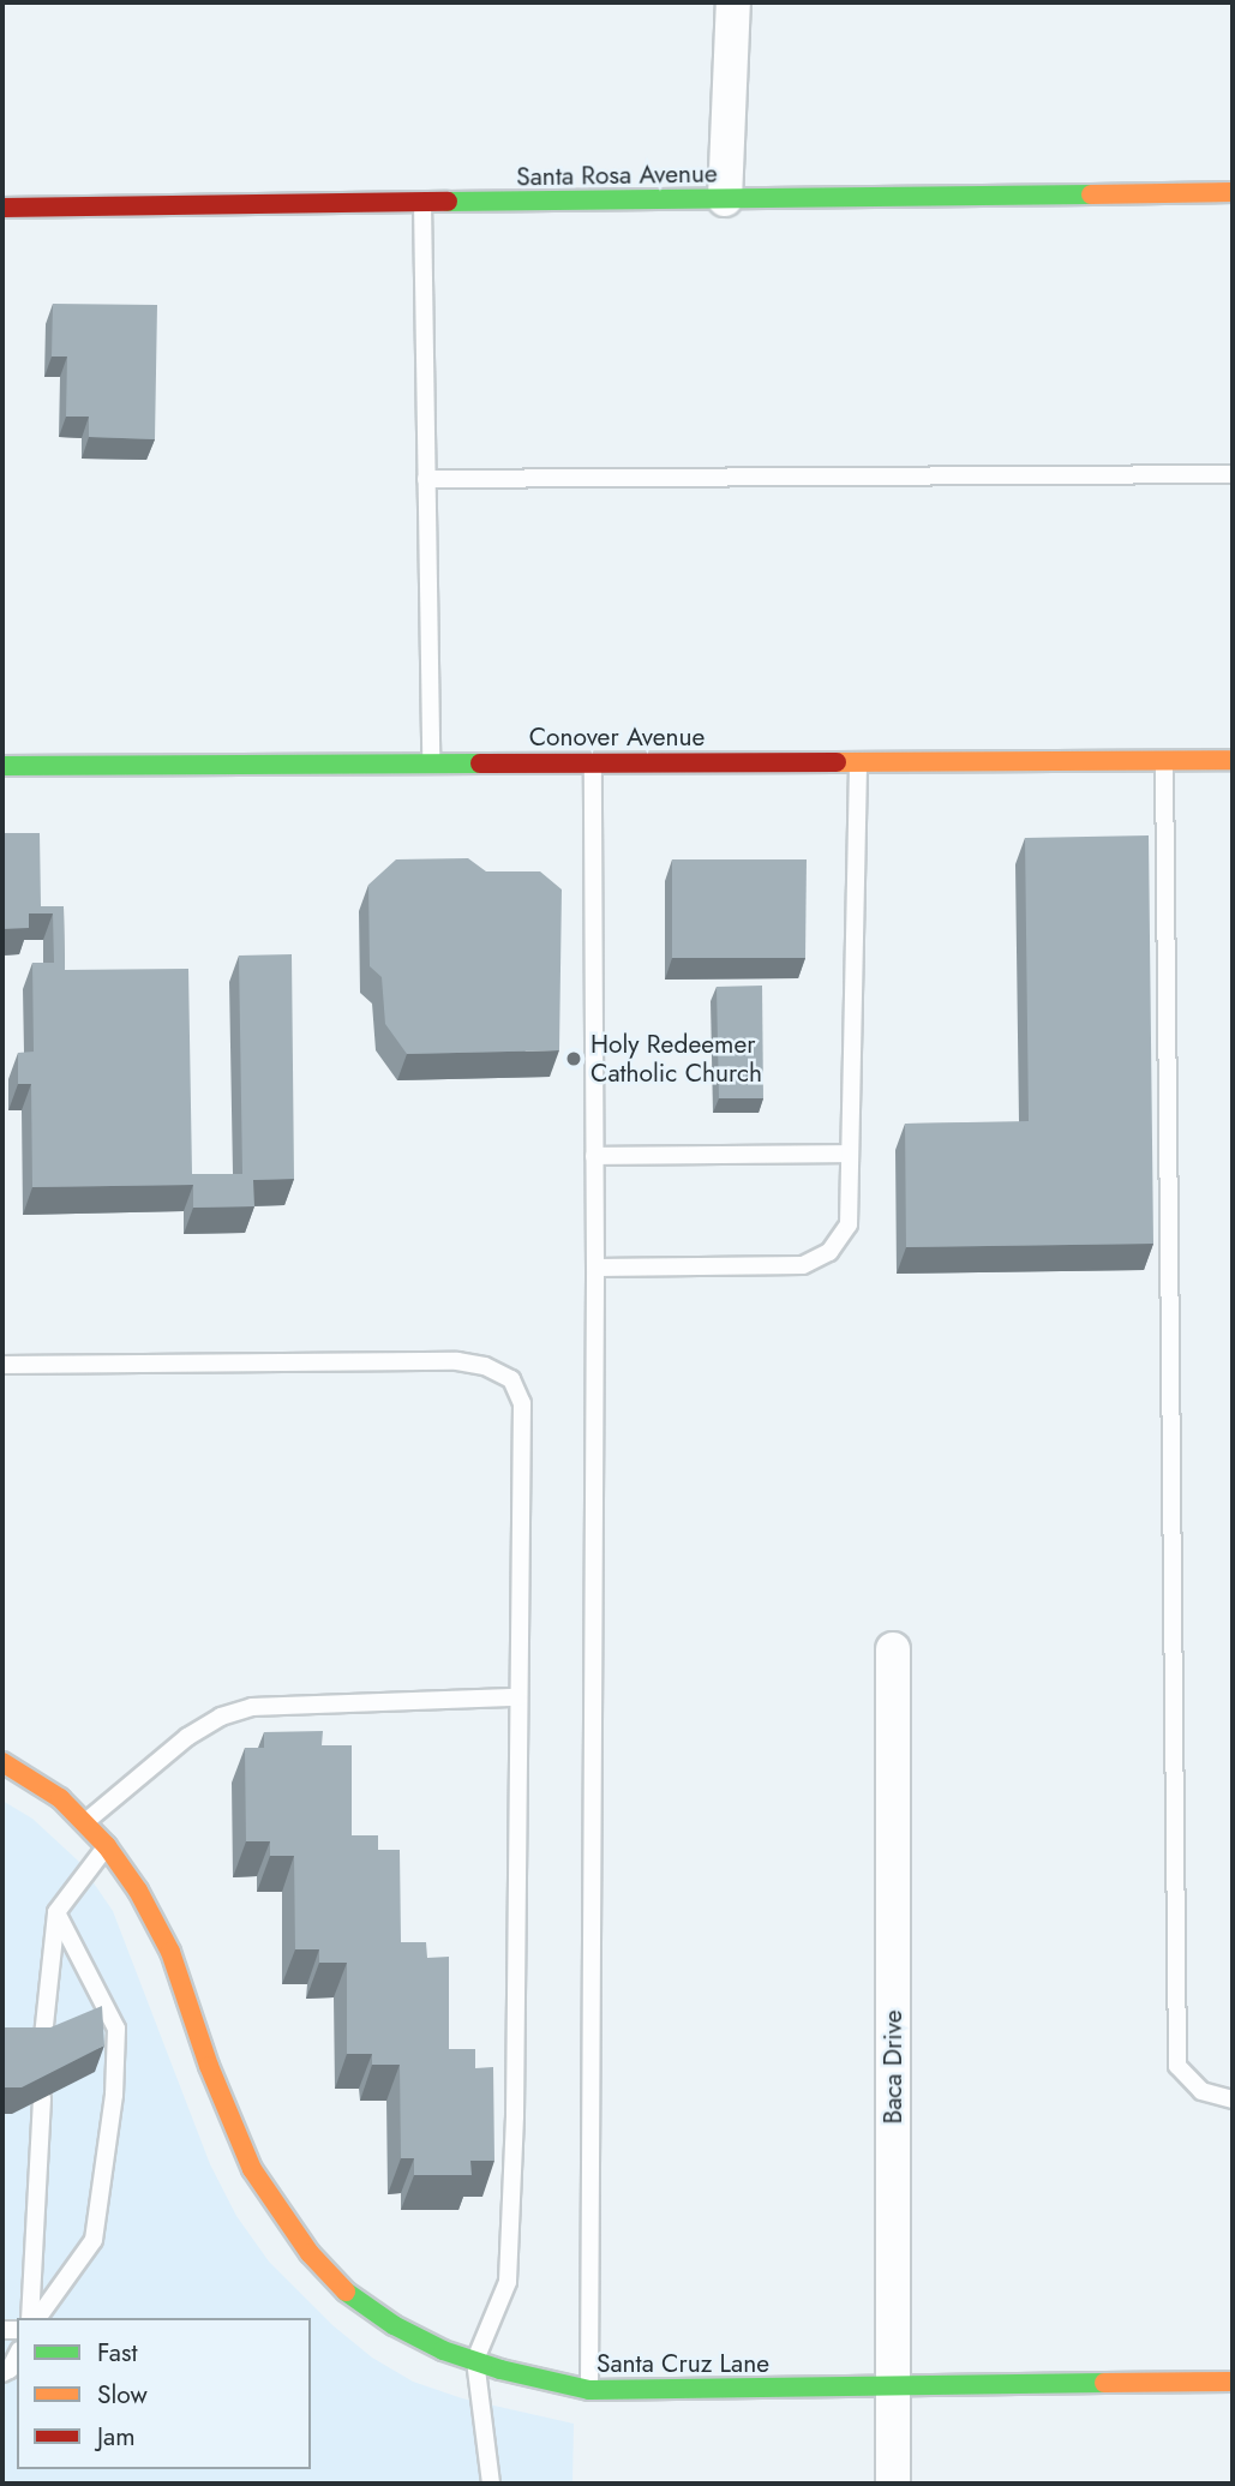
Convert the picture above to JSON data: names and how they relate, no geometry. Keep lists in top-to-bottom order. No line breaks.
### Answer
{"streets":{"street":["Santa Rosa Avenue","Conover Avenue","Baca Drive","Santa Cruz Lane"]},"crossings":[["Baca Drive","Santa Cruz Lane"]],"places":["Holy Redeemer Catholic Church"],"legend":["Fast","Slow","Jam"]}
